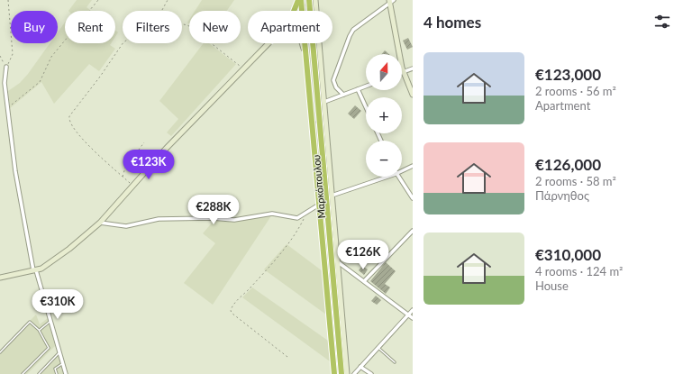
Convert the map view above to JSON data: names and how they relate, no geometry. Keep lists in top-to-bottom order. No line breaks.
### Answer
{"streets":{"highway":["Μαρκόπουλου"]},"north":"top","page":{"heading":"4 homes","chip":["Buy","Rent","Filters","New","Apartment"],"list":[{"name":"€123,000","note":"2 rooms · 56 m² · Apartment"},{"name":"€126,000","note":"2 rooms · 58 m² · Πάρνηθος"},{"name":"€310,000","note":"4 rooms · 124 m² · House"}],"map_buttons":["+","−"],"price":["€123K","€288K","€126K","€310K"]}}
